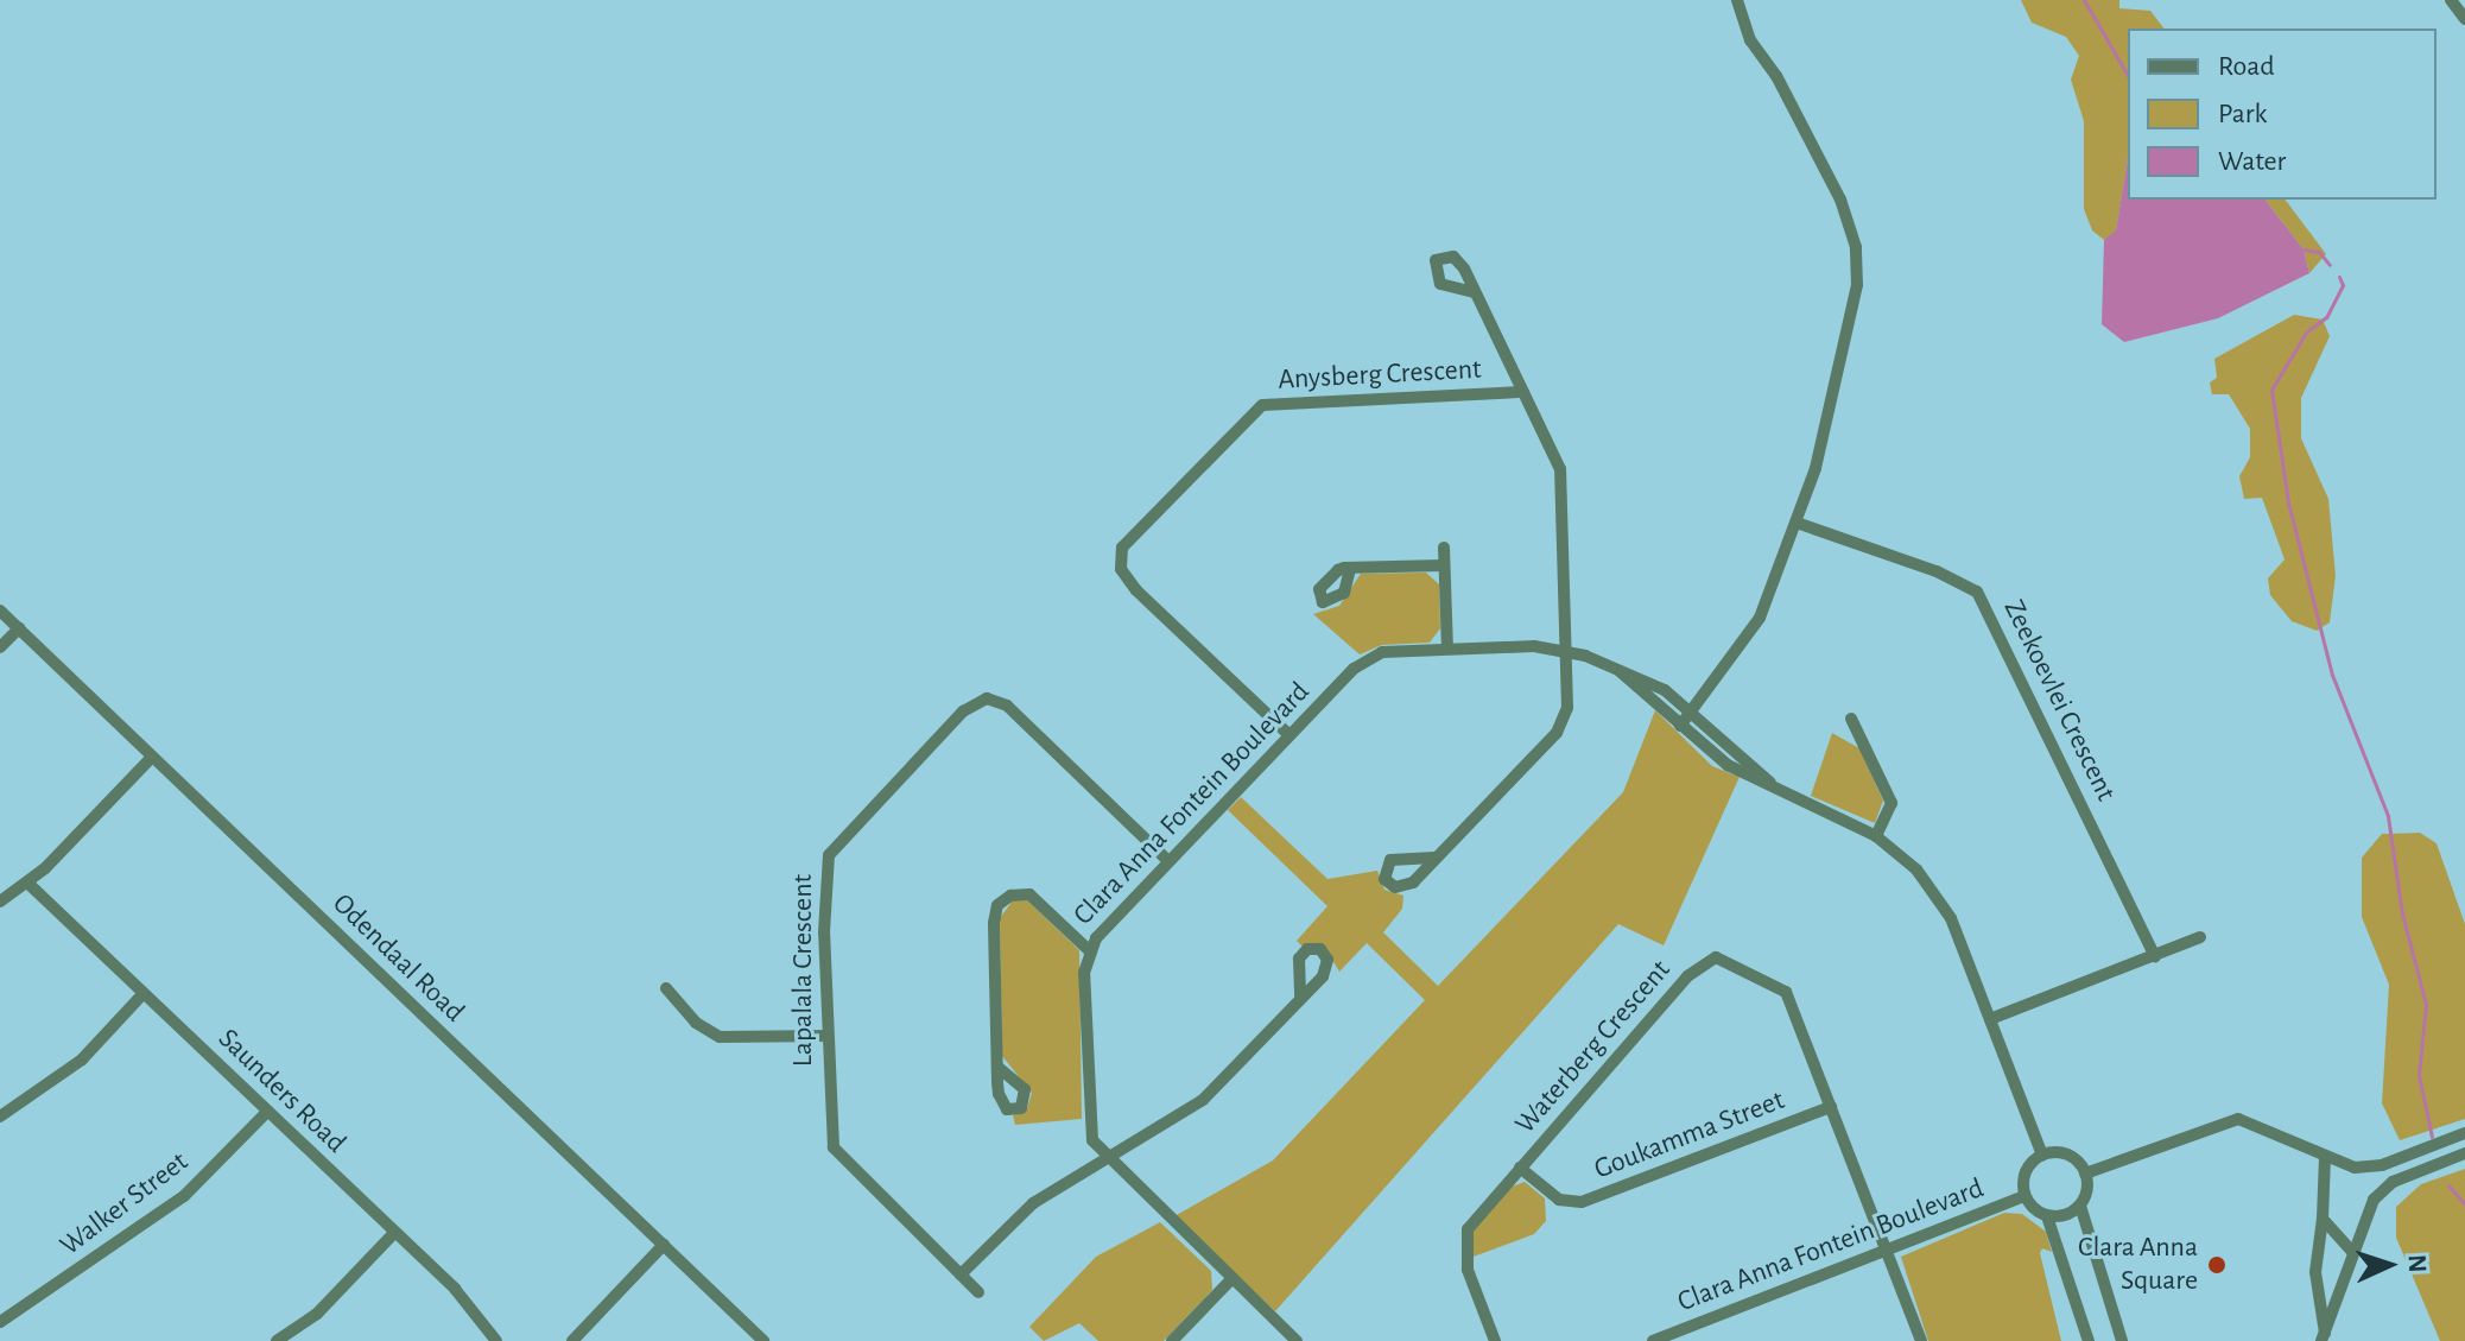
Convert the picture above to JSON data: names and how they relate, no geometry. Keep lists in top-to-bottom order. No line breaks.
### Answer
{"streets":{"street":["Anysberg Crescent","Zeekoevlei Crescent","Clara Anna Fontein Boulevard","Odendaal Road","Lapalala Crescent","Waterberg Crescent","Saunders Road","Goukamma Street","Walker Street"]},"crossings":[["Anysberg Crescent","Clara Anna Fontein Boulevard"],["Clara Anna Fontein Boulevard","Lapalala Crescent"],["Clara Anna Fontein Boulevard","Waterberg Crescent"],["Waterberg Crescent","Goukamma Street"],["Saunders Road","Walker Street"]],"places":["Clara Anna Square"],"legend":["Road","Park","Water"],"north":"right"}
